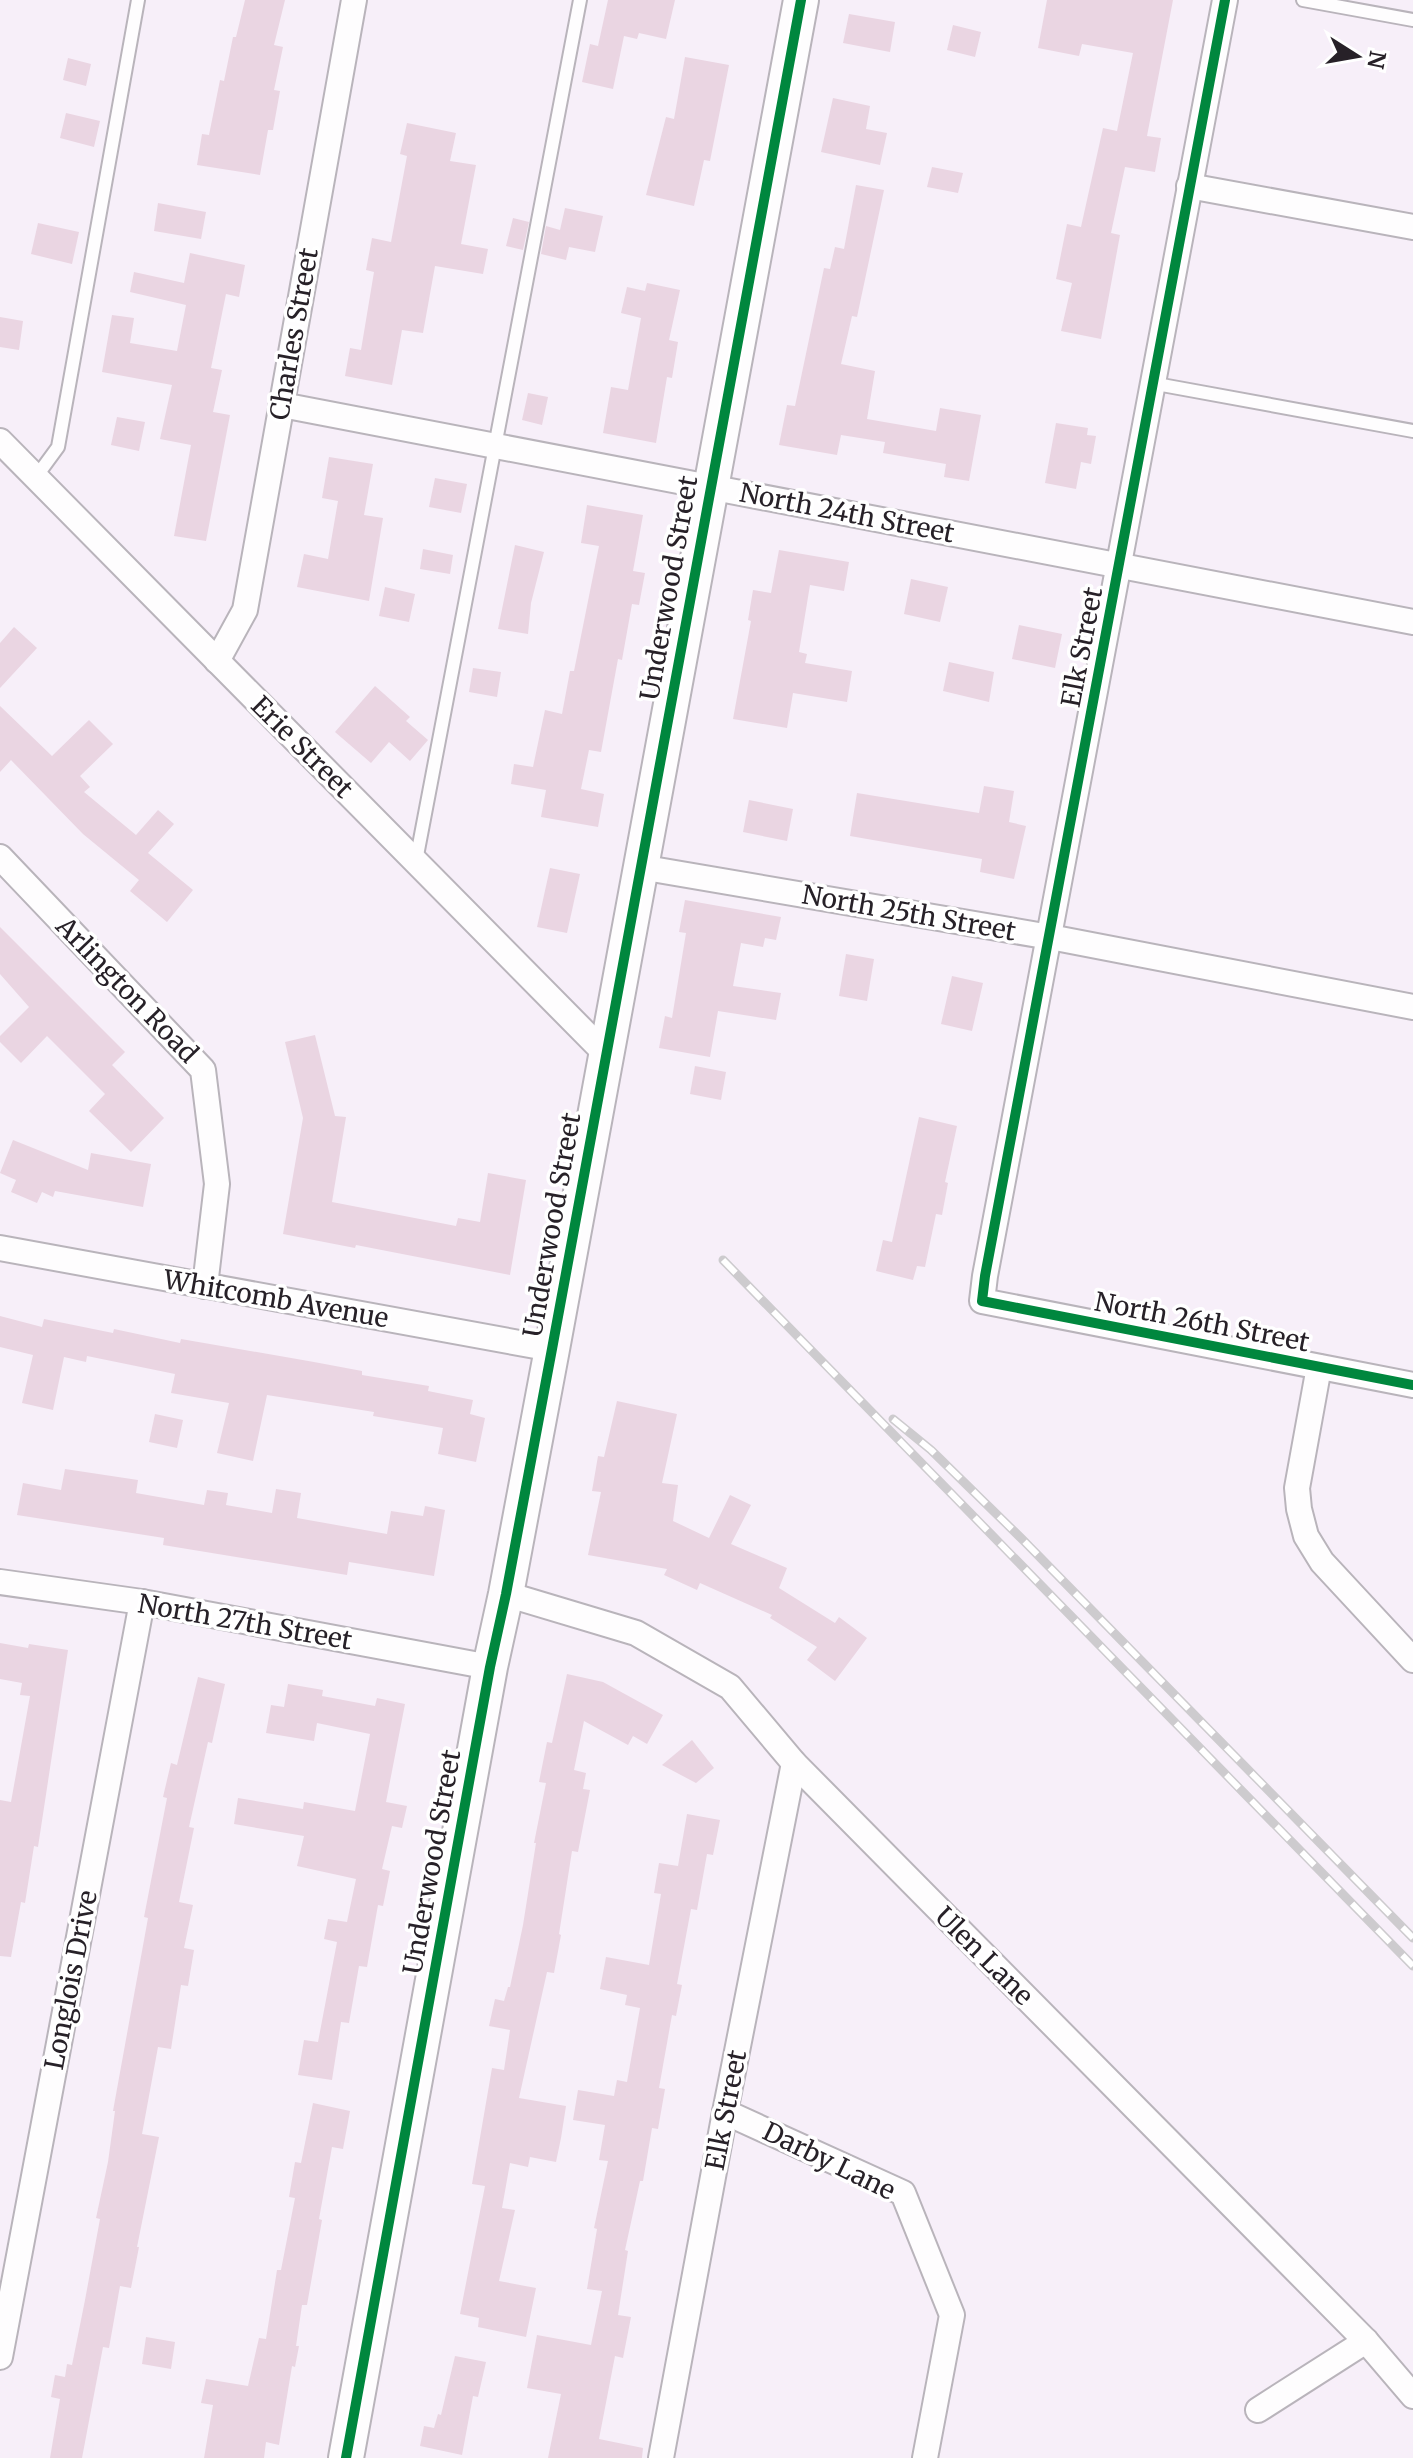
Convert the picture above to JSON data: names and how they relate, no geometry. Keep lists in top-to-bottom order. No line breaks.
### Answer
{"streets":{"street":["Charles Street","North 24th Street","Underwood Street","Elk Street","Erie Street","North 25th Street","Arlington Road","Whitcomb Avenue","North 26th Street","North 27th Street","Ulen Lane","Longlois Drive","Darby Lane"]},"crossings":[["Charles Street","North 24th Street"],["Charles Street","Erie Street"],["North 24th Street","Underwood Street"],["North 24th Street","Elk Street"],["Underwood Street","Erie Street"],["Underwood Street","North 25th Street"],["Underwood Street","Whitcomb Avenue"],["Underwood Street","North 27th Street"],["Underwood Street","Ulen Lane"],["Elk Street","North 25th Street"],["Elk Street","North 26th Street"],["Elk Street","Ulen Lane"],["Elk Street","Darby Lane"],["Arlington Road","Whitcomb Avenue"],["North 27th Street","Longlois Drive"]],"north":"right"}
